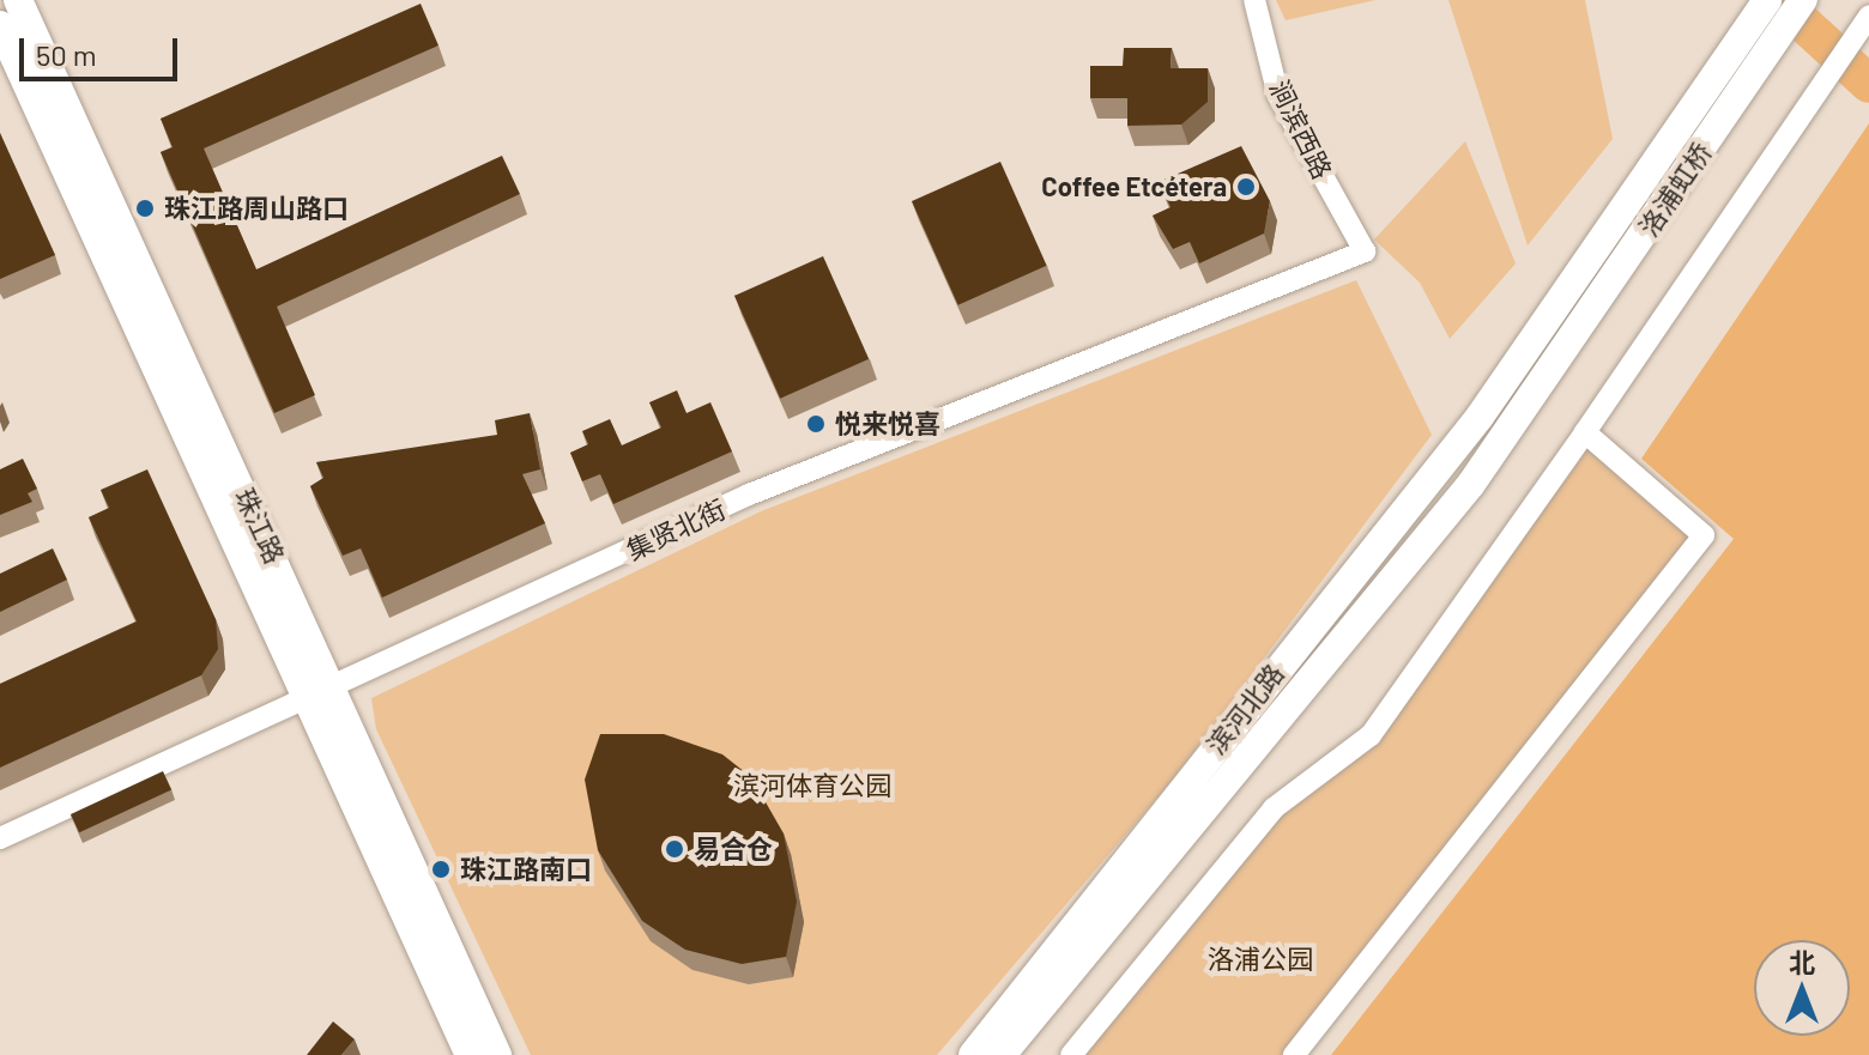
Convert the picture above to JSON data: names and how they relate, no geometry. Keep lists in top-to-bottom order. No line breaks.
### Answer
{"streets":{"main road":["洛浦虹桥","珠江路","滨河北路"],"street":["涧滨西路","集贤北街"]},"crossings":[["涧滨西路","集贤北街"],["洛浦虹桥","滨河北路"],["珠江路","集贤北街"]],"parks":["滨河体育公园","洛浦公园"],"places":["Coffee Etcétera","珠江路周山路口","悦来悦喜","易合仓","珠江路南口"],"scale_bar":"50 m","north":"top"}
